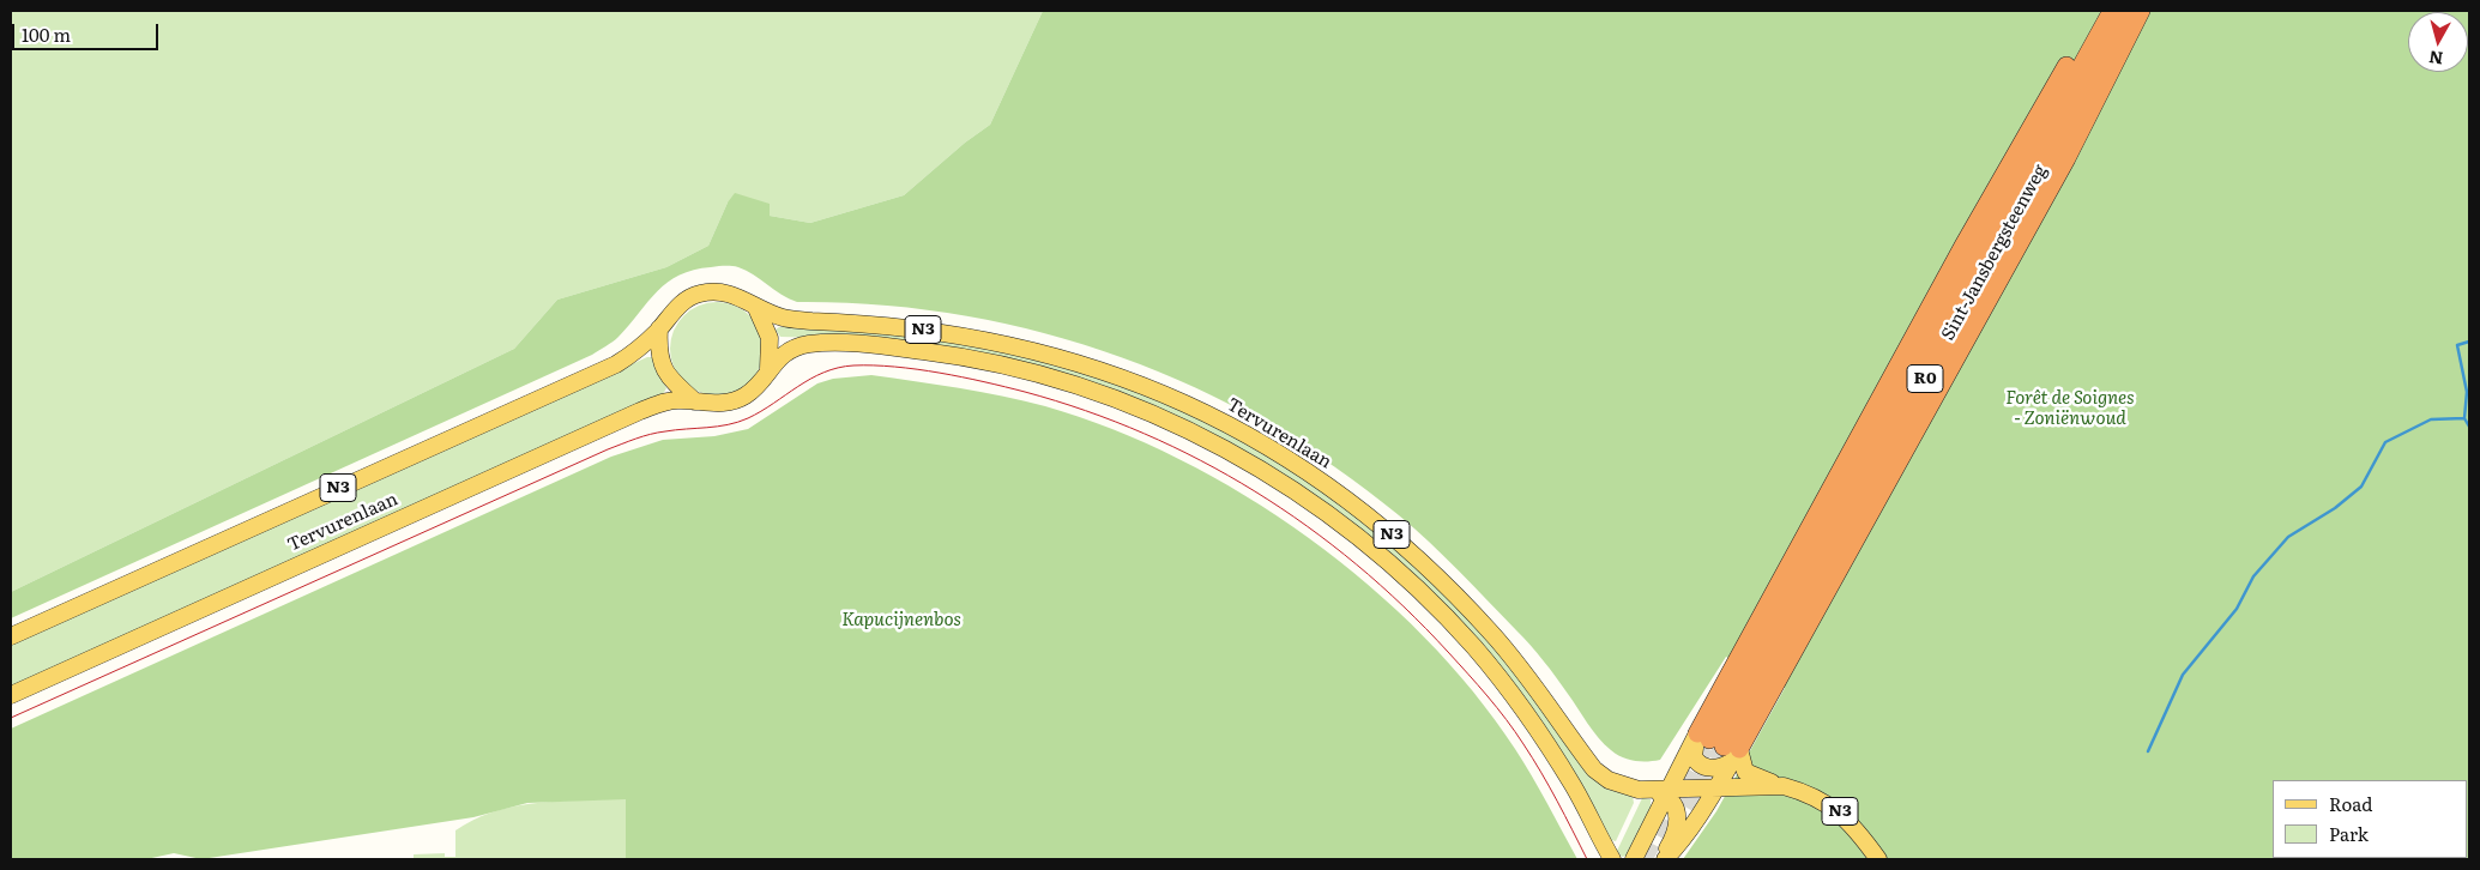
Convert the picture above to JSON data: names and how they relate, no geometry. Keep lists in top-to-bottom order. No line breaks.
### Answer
{"streets":{"highway":["Sint-Jansbergsteenweg","R0"],"main road":["N3","Tervurenlaan"]},"crossings":[["N3","Tervurenlaan"]],"parks":["Forêt de Soignes - Zoniënwoud","Kapucijnenbos"],"legend":["Road","Park"],"scale_bar":"100 m","north":"bottom"}
